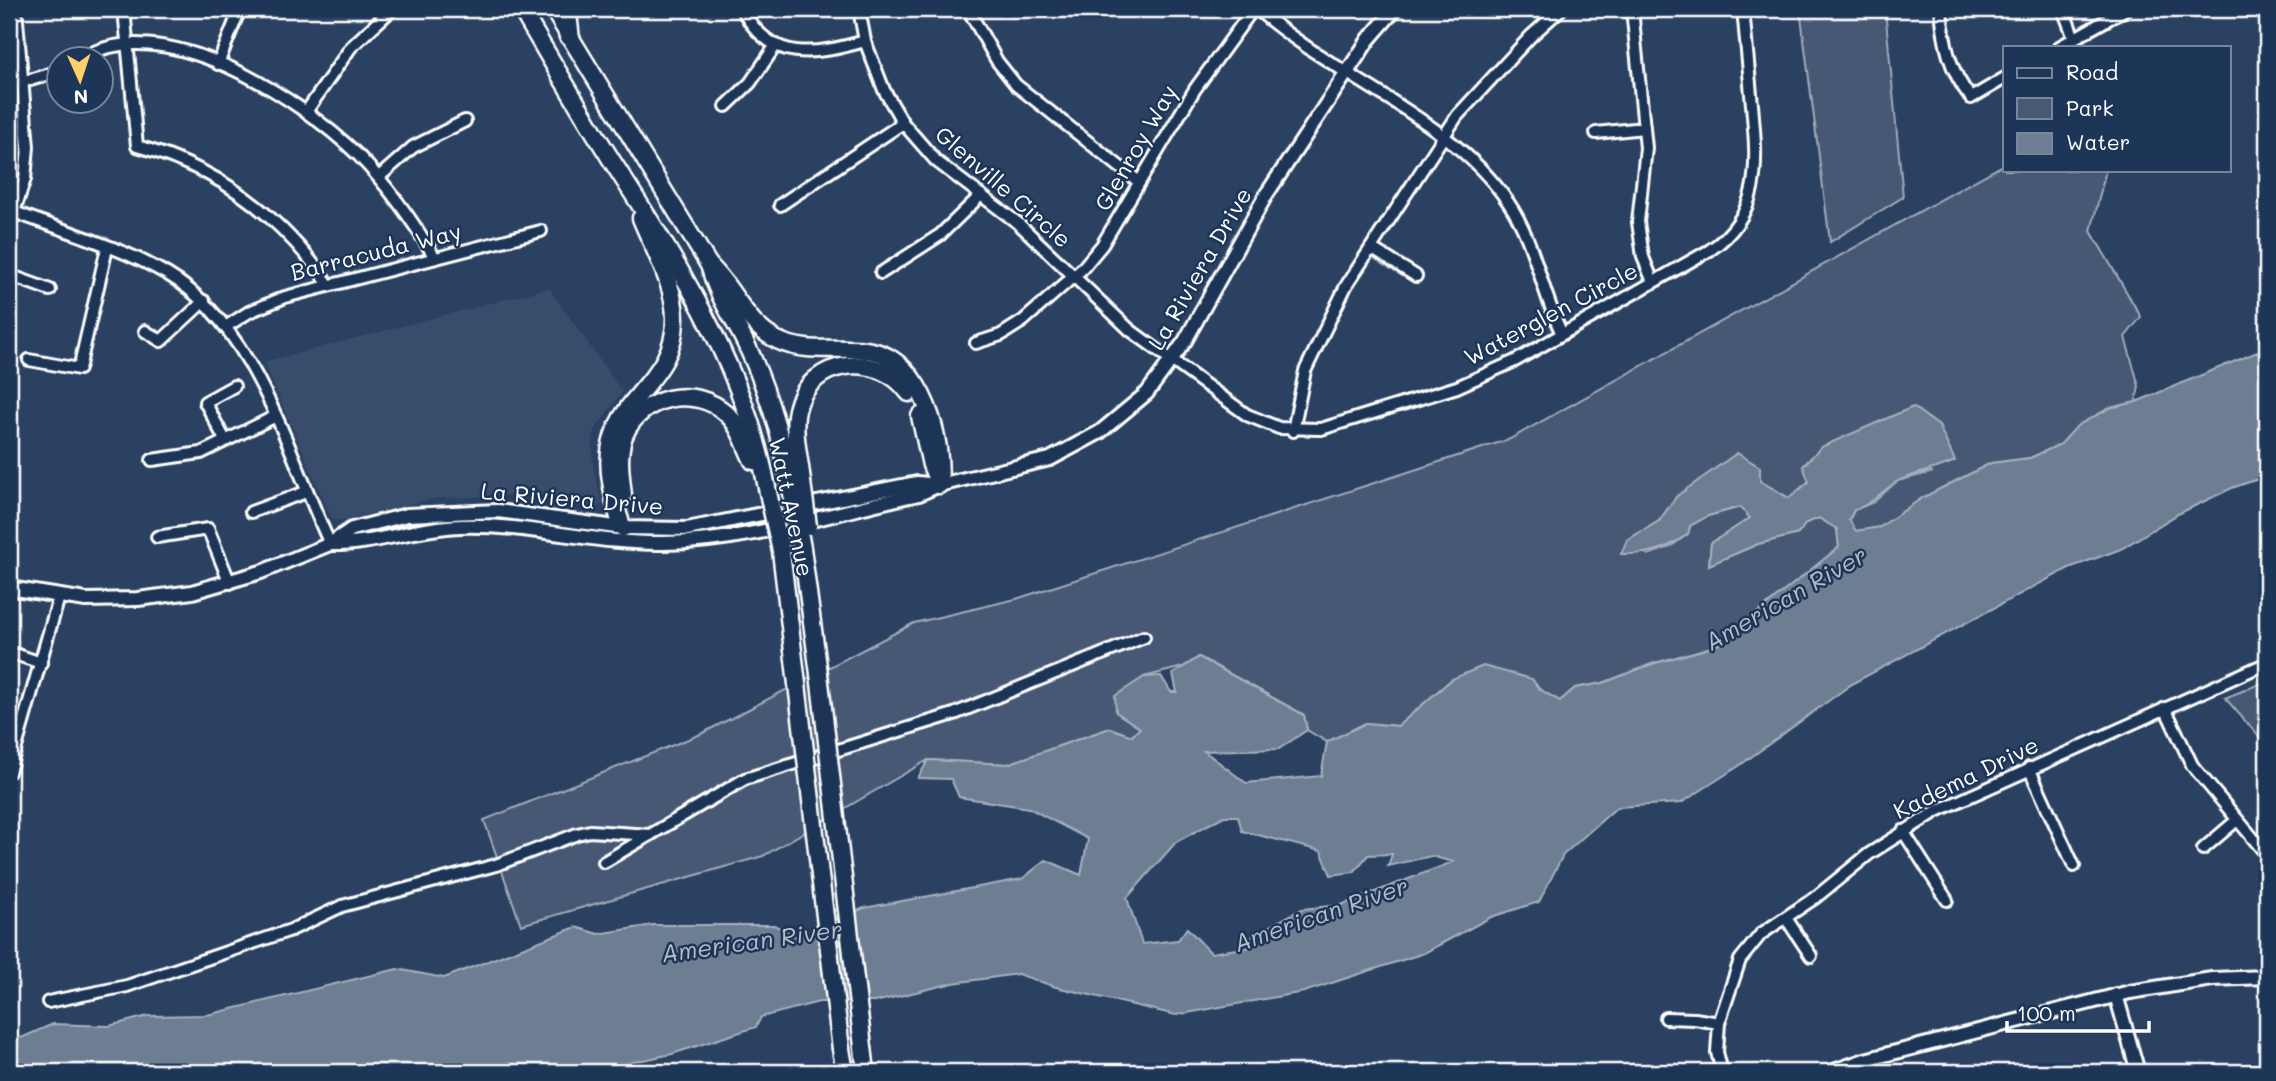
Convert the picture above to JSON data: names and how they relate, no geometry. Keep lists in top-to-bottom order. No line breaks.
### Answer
{"streets":{"main road":["Watt Avenue"],"street":["Glenroy Way","Glenville Circle","Barracuda Way","La Riviera Drive","Waterglen Circle","Kadema Drive"]},"crossings":[["Glenroy Way","Glenville Circle"],["Glenville Circle","La Riviera Drive"],["Glenville Circle","Waterglen Circle"],["La Riviera Drive","Waterglen Circle"]],"water":["American River"],"legend":["Road","Park","Water"],"scale_bar":"100 m","north":"bottom"}
